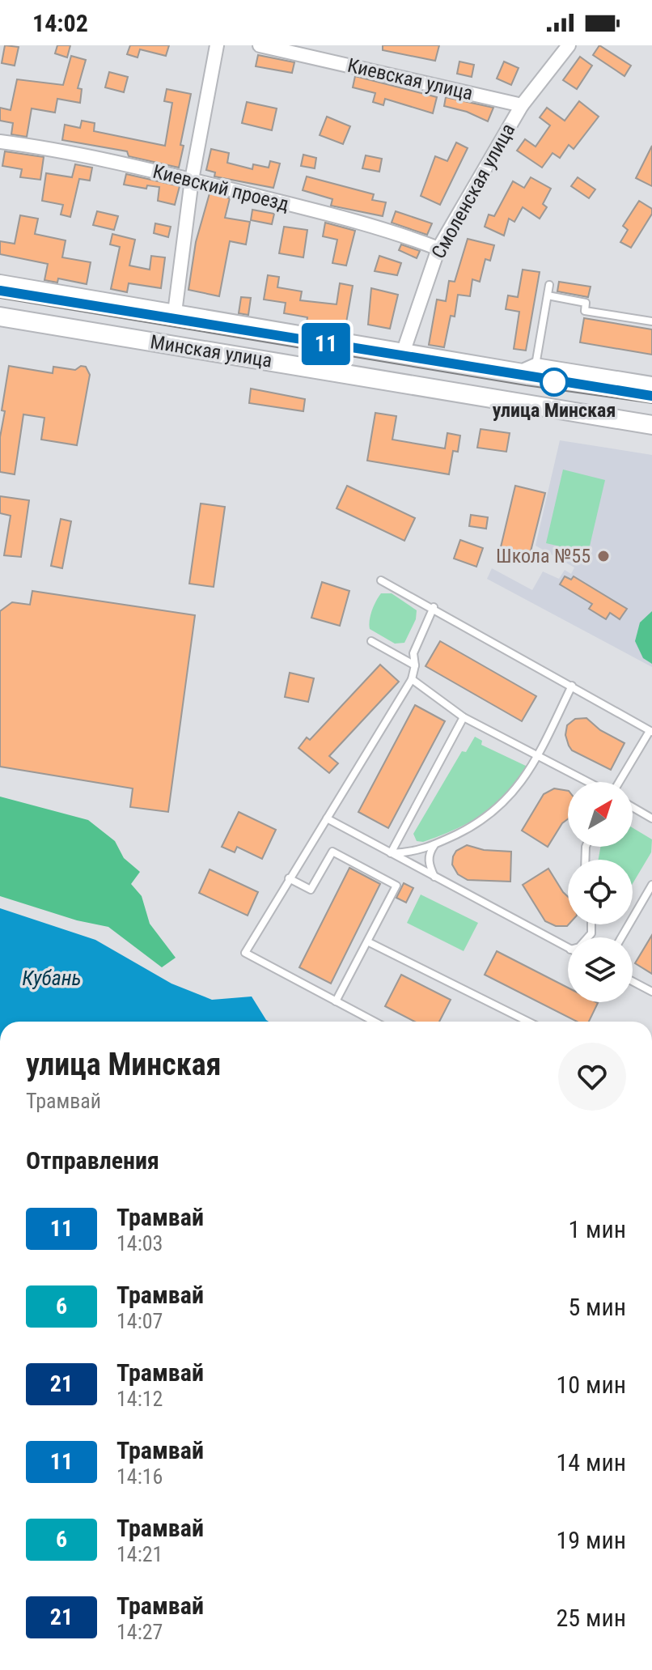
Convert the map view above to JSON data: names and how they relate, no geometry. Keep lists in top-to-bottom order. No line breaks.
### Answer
{"streets":{"main road":["Минская улица"],"street":["Киевская улица","Киевский проезд","Смоленская улица"]},"crossings":[["Киевская улица","Смоленская улица"],["Киевский проезд","Смоленская улица"],["Смоленская улица","Минская улица"]],"water":["Кубань"],"places":["улица Минская","Школа №55"],"lines":["tram line 11"],"north":"top right","page":{"status":"14:02","on_map":"11","heading":[["улица Минская","Трамвай"],"Отправления"],"list":[{"mark":"11","name":"Трамвай","note":"14:03","value":"1 мин"},{"mark":"6","name":"Трамвай","note":"14:07","value":"5 мин"},{"mark":"21","name":"Трамвай","note":"14:12","value":"10 мин"},{"mark":"11","name":"Трамвай","note":"14:16","value":"14 мин"},{"mark":"6","name":"Трамвай","note":"14:21","value":"19 мин"},{"mark":"21","name":"Трамвай","note":"14:27","value":"25 мин"}]}}
